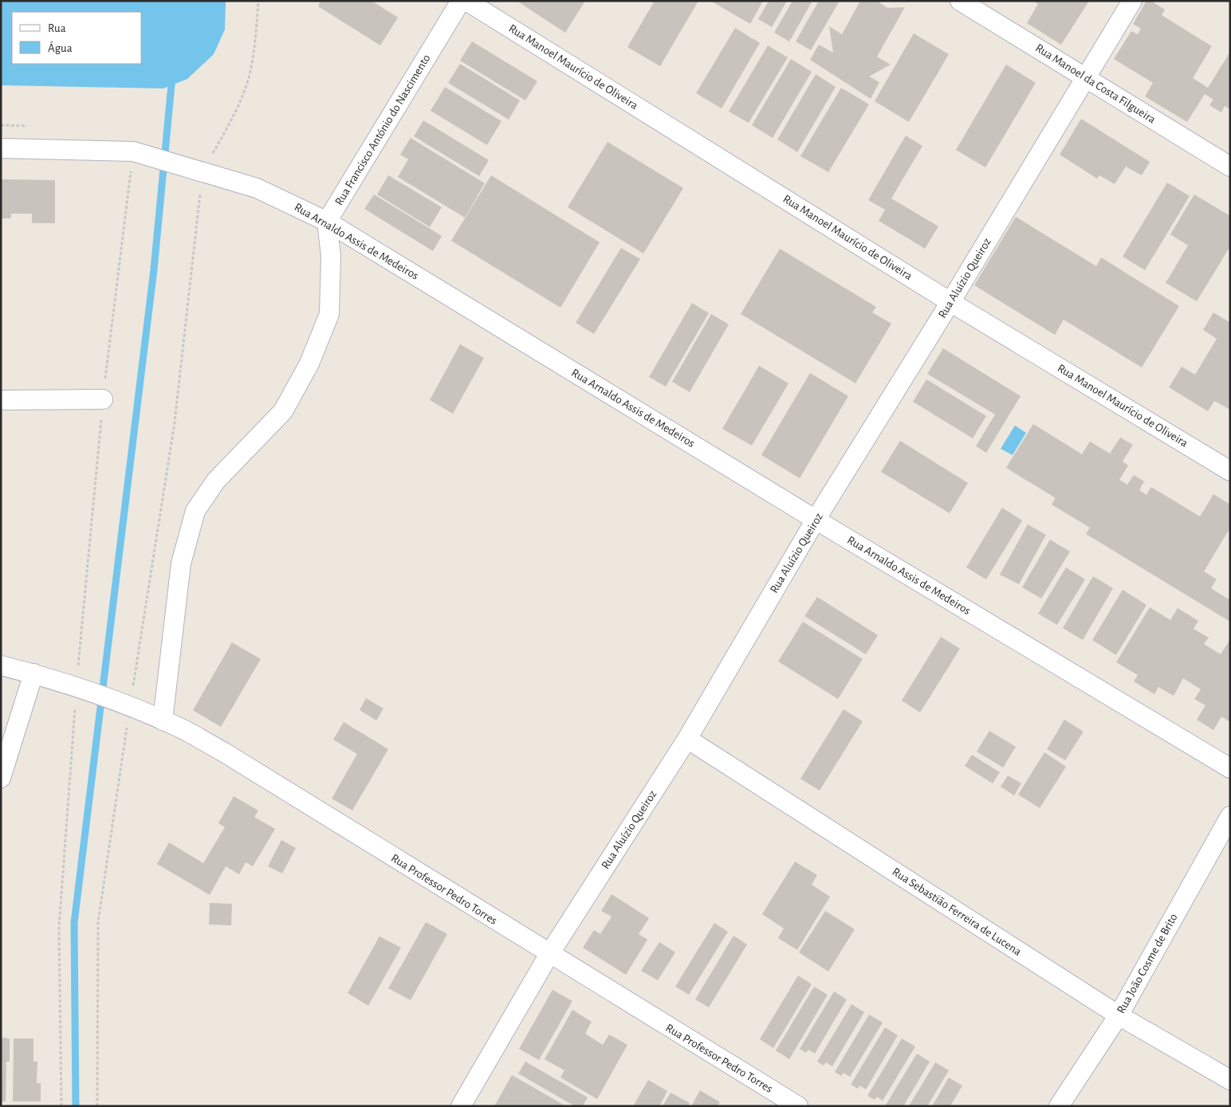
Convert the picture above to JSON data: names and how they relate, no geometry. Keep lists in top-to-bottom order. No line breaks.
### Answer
{"streets":{"street":["Rua Manoel Maurício de Oliveira","Rua Manoel da Costa Filgueira","Rua Francisco António do Nascimento","Rua Arnaldo Assis de Medeiros","Rua Aluízio Queiroz","Rua Professor Pedro Torres","Rua Sebastião Ferreira de Lucena","Rua João Cosme de Brito"]},"crossings":[["Rua Manoel Maurício de Oliveira","Rua Aluízio Queiroz"],["Rua Manoel da Costa Filgueira","Rua Aluízio Queiroz"],["Rua Francisco António do Nascimento","Rua Arnaldo Assis de Medeiros"],["Rua Arnaldo Assis de Medeiros","Rua Aluízio Queiroz"],["Rua Aluízio Queiroz","Rua Professor Pedro Torres"],["Rua Aluízio Queiroz","Rua Sebastião Ferreira de Lucena"],["Rua Sebastião Ferreira de Lucena","Rua João Cosme de Brito"]],"legend":["Rua","Água"]}
